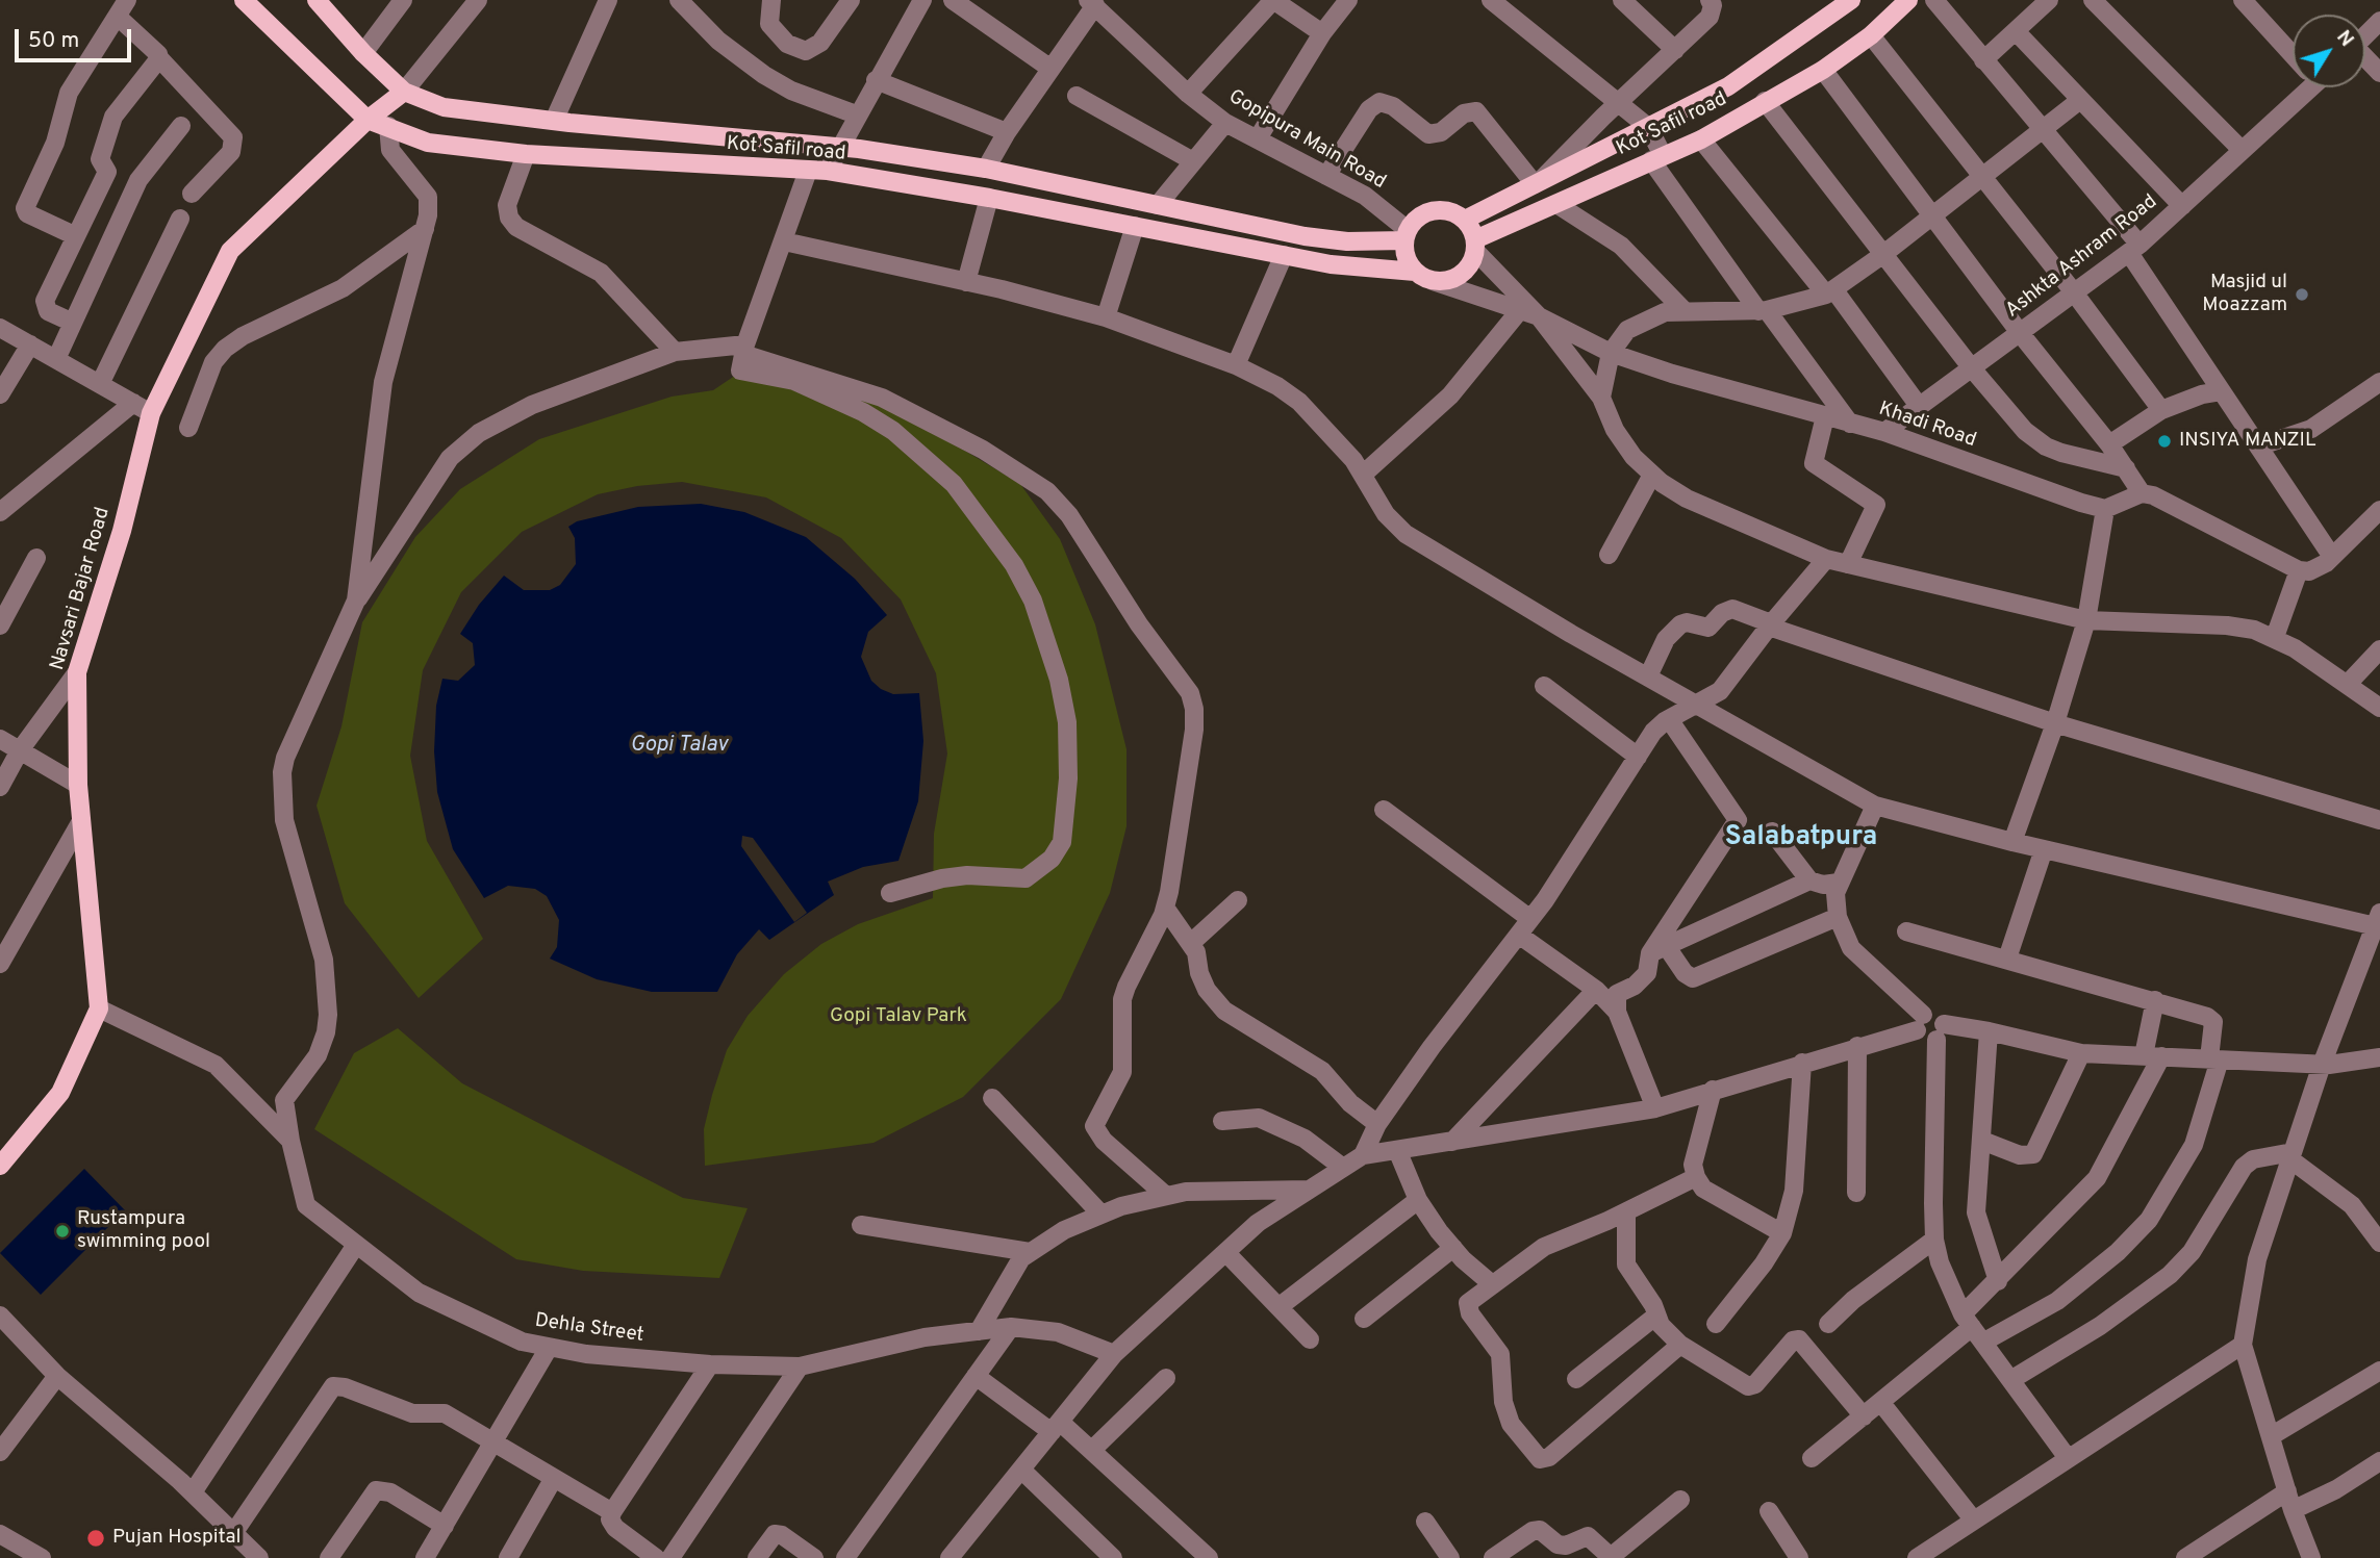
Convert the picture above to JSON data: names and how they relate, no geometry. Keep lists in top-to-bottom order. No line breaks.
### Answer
{"streets":{"main road":["Kot Safil road","Navsari Bajar Road"],"street":["Gopipura Main Road","Ashkta Ashram Road","Khadi Road","Dehla Street"]},"crossings":[["Kot Safil road","Gopipura Main Road"],["Kot Safil road","Khadi Road"],["Kot Safil road","Navsari Bajar Road"],["Gopipura Main Road","Khadi Road"],["Ashkta Ashram Road","Khadi Road"]],"districts":["Salabatpura"],"water":["Gopi Talav"],"parks":["Gopi Talav Park"],"places":["Masjid ul Moazzam","INSIYA MANZIL","Rustampura swimming pool","Pujan Hospital"],"scale_bar":"50 m","north":"top right"}
